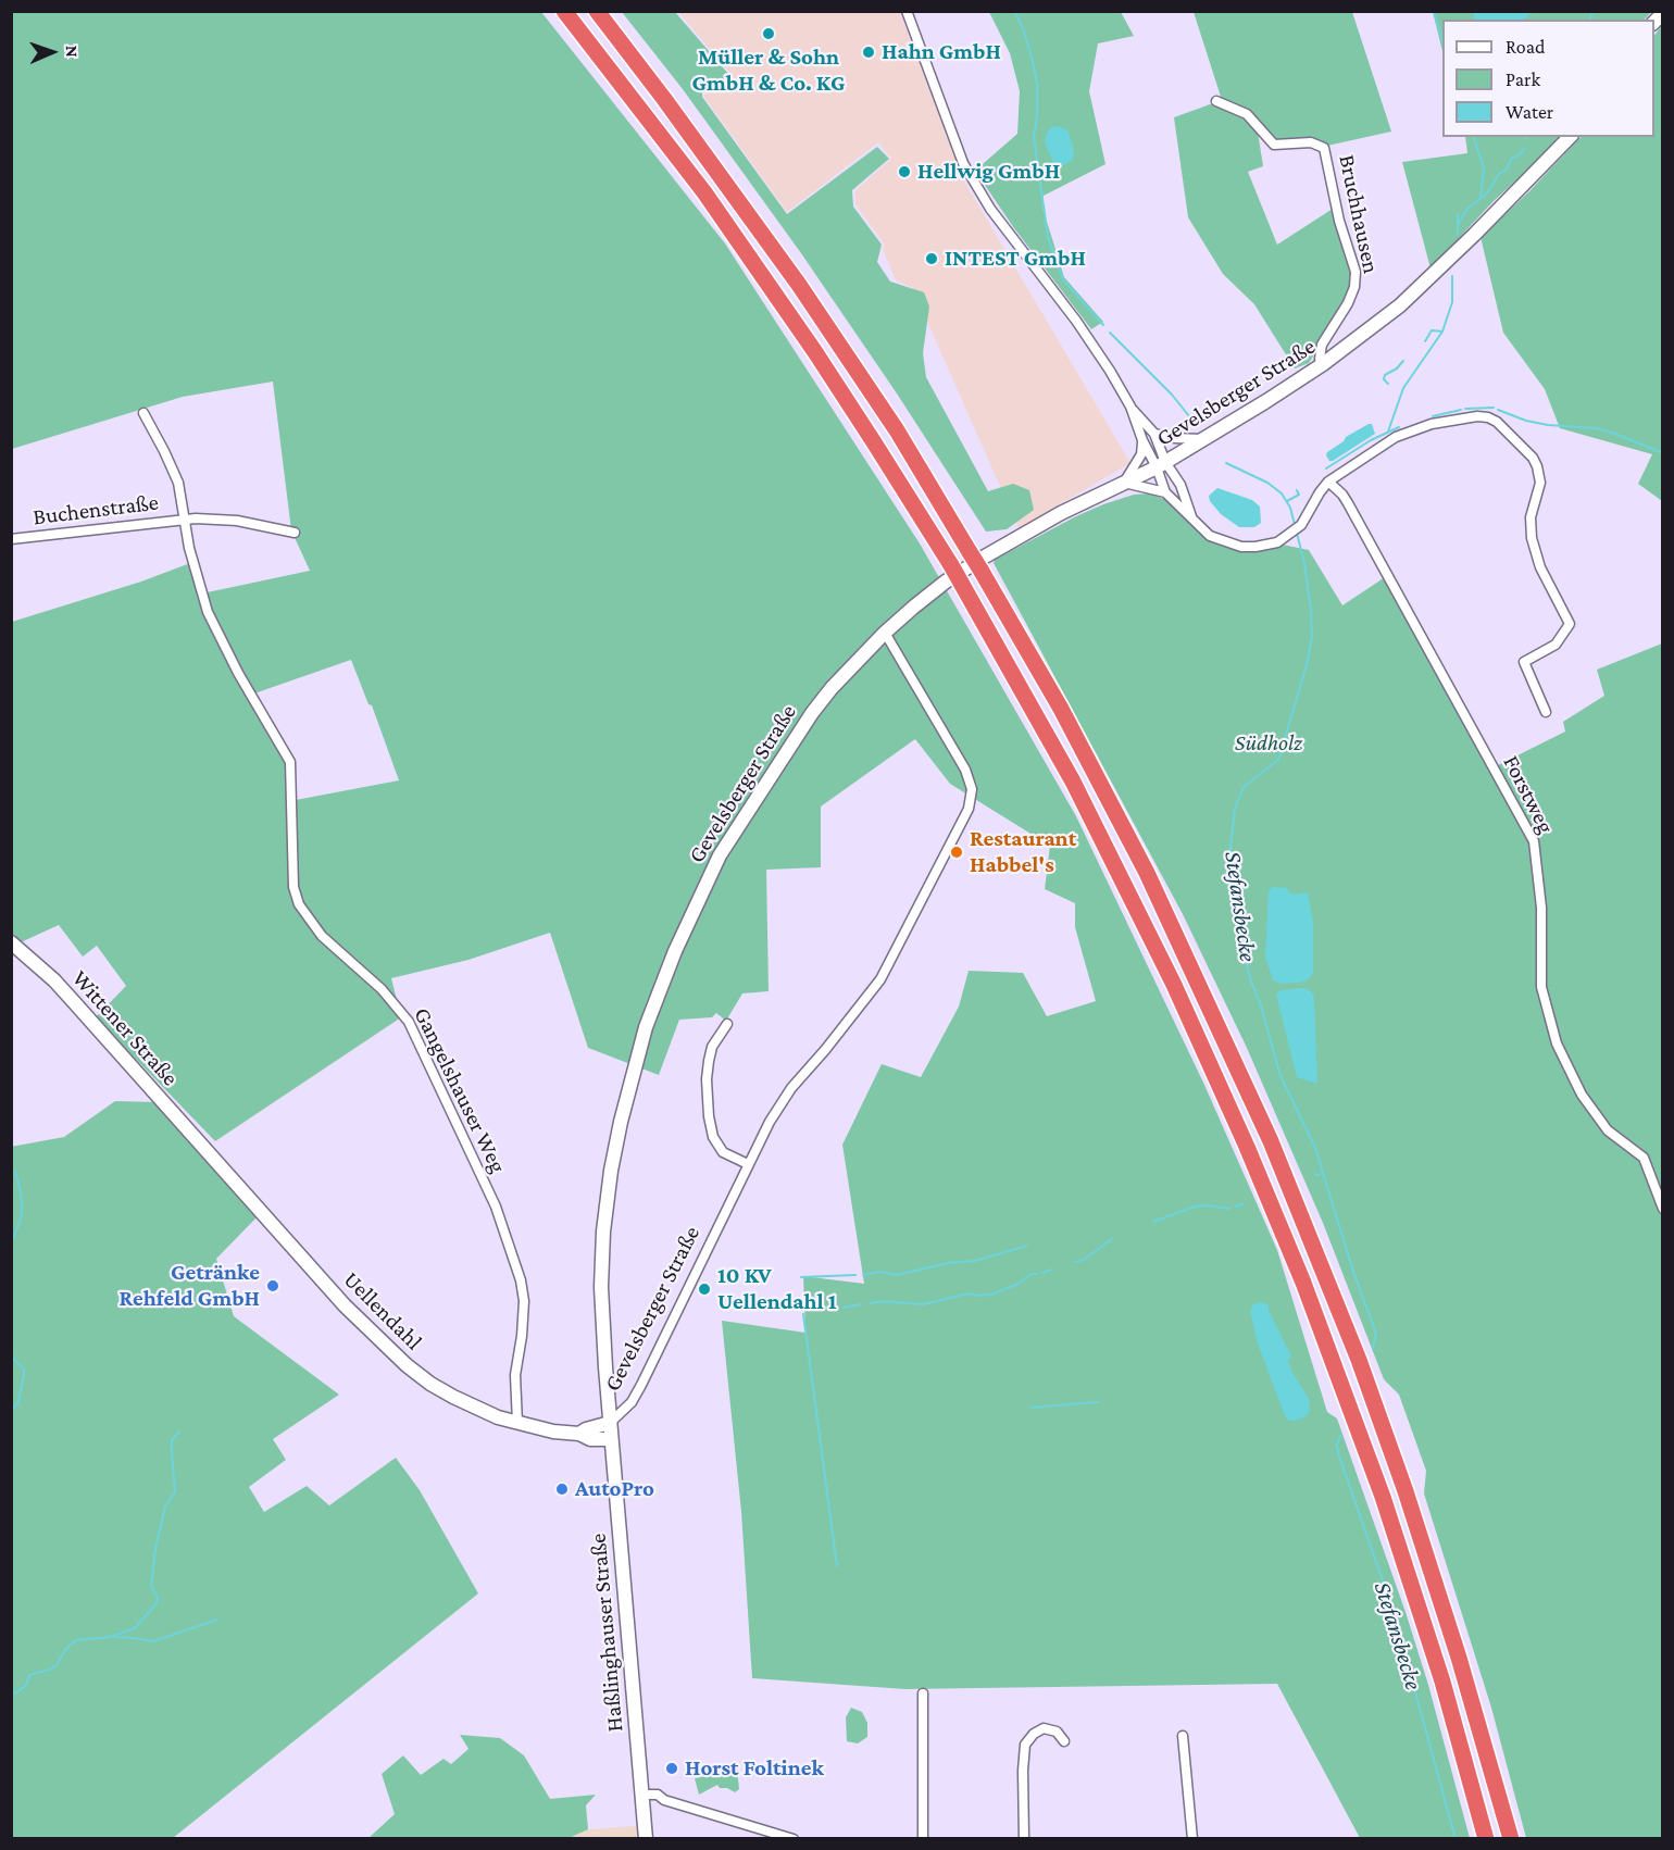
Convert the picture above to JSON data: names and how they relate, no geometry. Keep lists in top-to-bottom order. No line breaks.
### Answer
{"streets":{"main road":["Gevelsberger Straße","Wittener Straße","Uellendahl","Haßlinghauser Straße"],"street":["Bruchhausen","Buchenstraße","Forstweg","Gangelshauser Weg"]},"crossings":[["Bruchhausen","Gevelsberger Straße"],["Gevelsberger Straße","Uellendahl"],["Gevelsberger Straße","Haßlinghauser Straße"],["Buchenstraße","Gangelshauser Weg"],["Wittener Straße","Uellendahl"],["Gangelshauser Weg","Uellendahl"],["Uellendahl","Haßlinghauser Straße"]],"water":["Stefansbecke"],"parks":["Südholz"],"places":["Müller & Sohn GmbH & Co. KG","Hahn GmbH","Hellwig GmbH","INTEST GmbH","Restaurant Habbel's","Getränke Rehfeld GmbH","10 KV Uellendahl 1","AutoPro","Horst Foltinek"],"legend":["Road","Park","Water"],"north":"right"}
